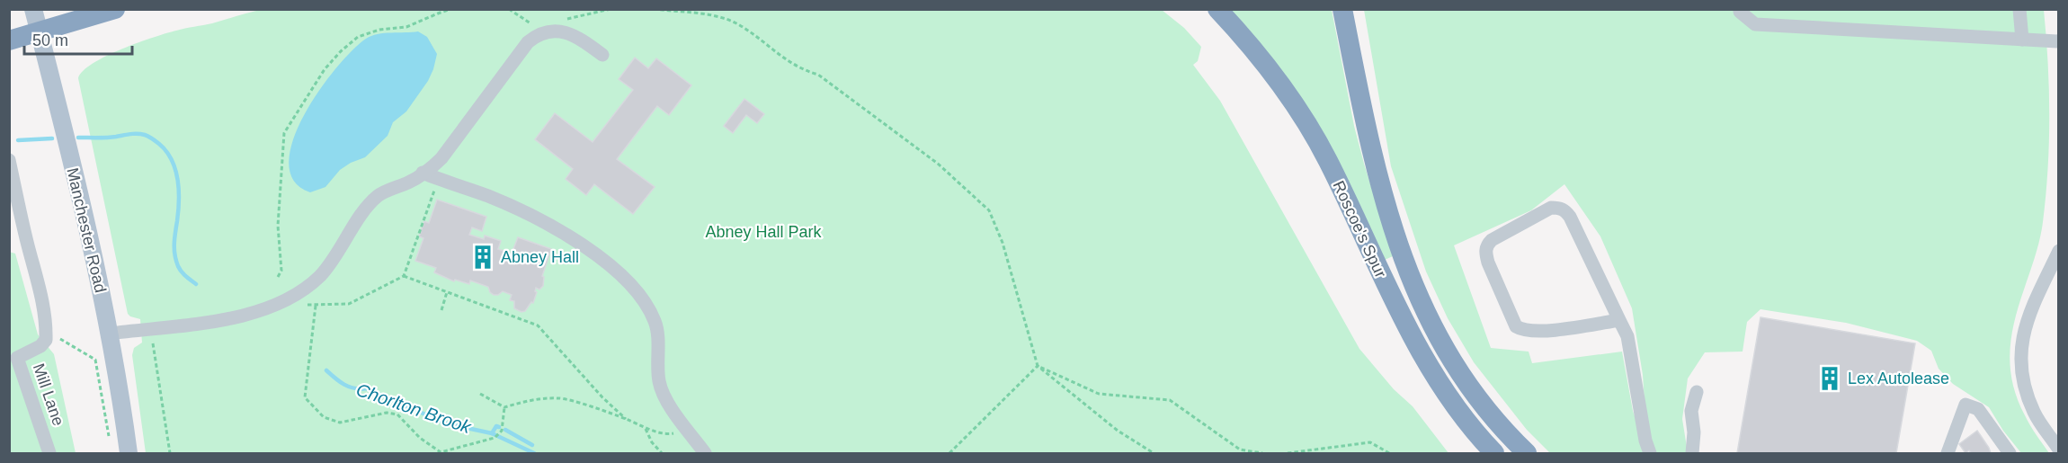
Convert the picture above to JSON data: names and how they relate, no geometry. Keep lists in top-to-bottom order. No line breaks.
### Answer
{"streets":{"highway":["Roscoe's Spur"],"main road":["Manchester Road"],"street":["Mill Lane"]},"water":["Chorlton Brook"],"parks":["Abney Hall Park"],"places":{"building":["Abney Hall","Lex Autolease"]},"scale_bar":"50 m"}
